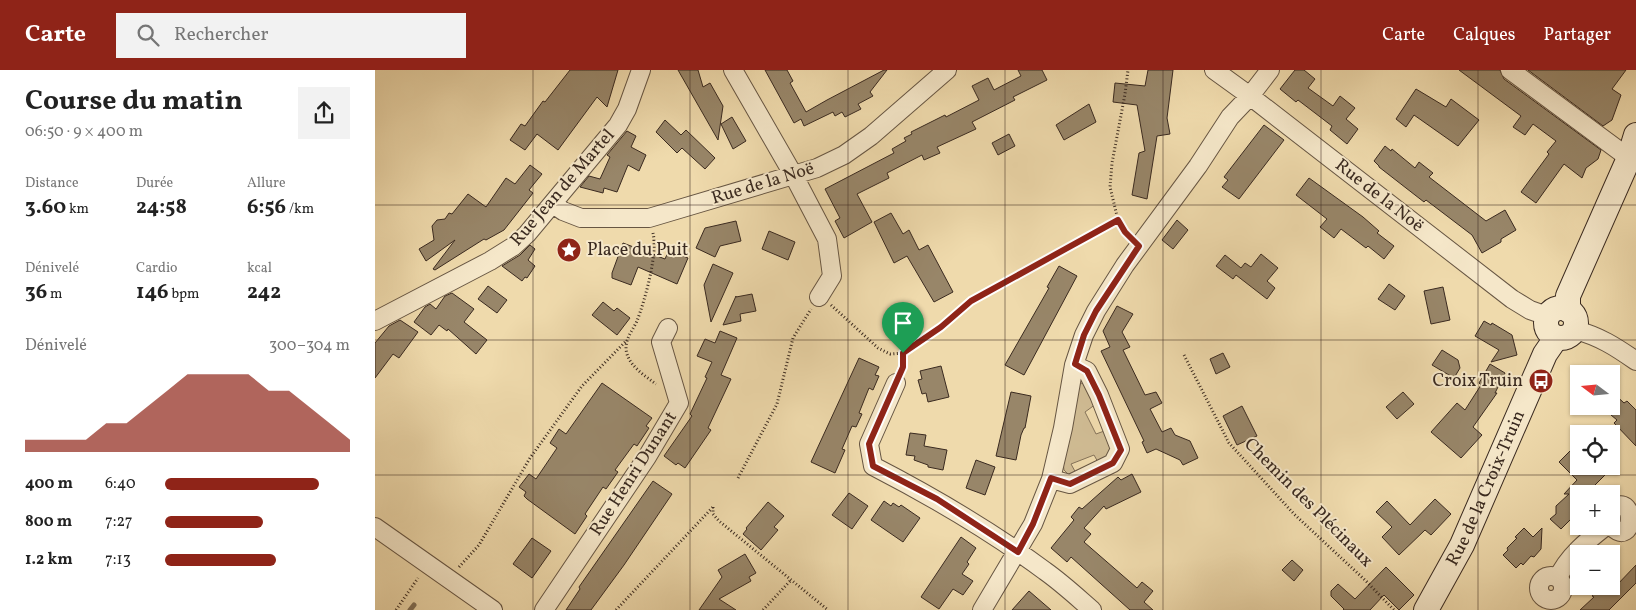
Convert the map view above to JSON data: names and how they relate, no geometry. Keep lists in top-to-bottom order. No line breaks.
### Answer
{"streets":{"main road":["Rue de la Croix-Truin"],"street":["Rue de la Noë","Rue Jean de Martel","Rue Henri Dunant"],"path":["Chemin des Plécinaux"]},"crossings":[["Rue de la Noë","Rue Jean de Martel"],["Rue de la Noë","Rue de la Croix-Truin"]],"places":{"place":["Place du Puit"],"bus stop":["Croix Truin"]},"north":"left","page":{"header":"Carte","search":"Rechercher","nav":["Carte","Calques","Partager"],"heading":["Course du matin","06:50 · 9 × 400 m"],"stats":[["Distance","3.60 km"],["Durée","24:58"],["Allure","6:56 /km"],["Dénivelé","36 m"],["Cardio","146 bpm"],["kcal","242"]],"chart":["Dénivelé","300–304 m"],"map_buttons":["+","−"],"list":[{"name":"400 m","note":"6:40"},{"name":"800 m","note":"7:27"},{"name":"1.2 km","note":"7:13"}]}}
